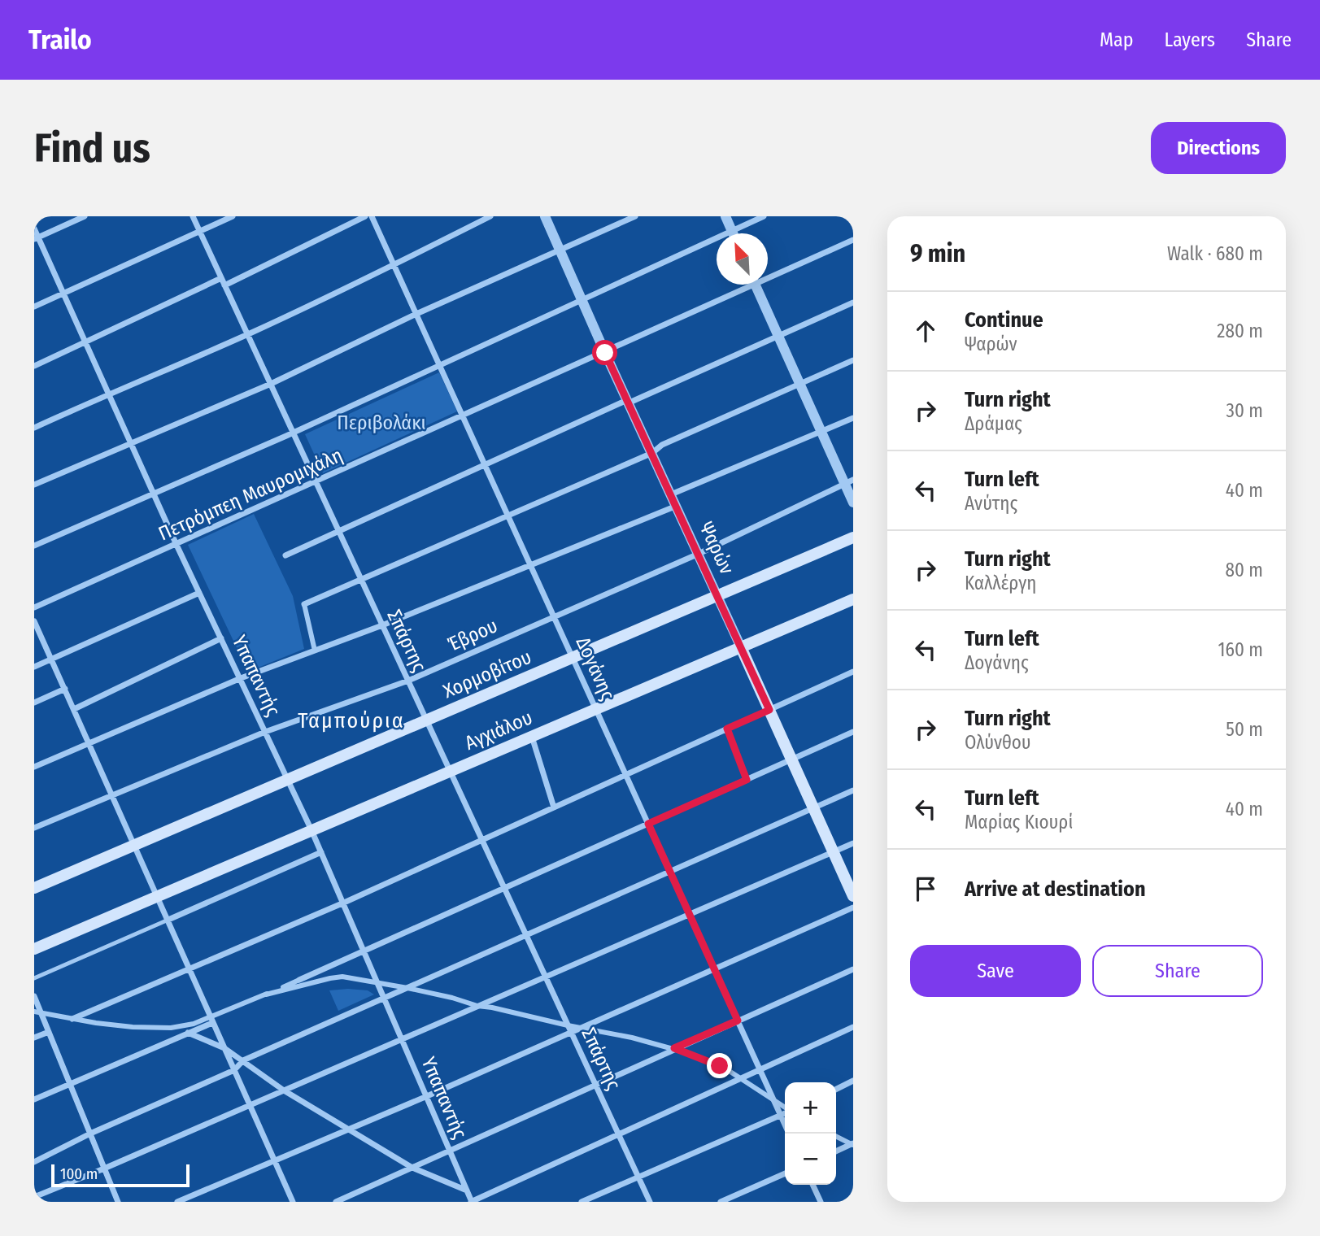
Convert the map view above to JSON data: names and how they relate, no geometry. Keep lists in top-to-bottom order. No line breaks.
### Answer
{"streets":{"main road":["Ψαρών","Χορμοβίτου","Αγχιάλου"],"street":["Πετρόμπεη Μαυρομιχάλη","Έβρου","Σπάρτης","Δογάνης","Υπαπαντής"]},"crossings":[["Πετρόμπεη Μαυρομιχάλη","Ψαρών"],["Πετρόμπεη Μαυρομιχάλη","Σπάρτης"],["Πετρόμπεη Μαυρομιχάλη","Δογάνης"],["Πετρόμπεη Μαυρομιχάλη","Υπαπαντής"],["Ψαρών","Έβρου"],["Ψαρών","Χορμοβίτου"],["Ψαρών","Αγχιάλου"],["Έβρου","Σπάρτης"],["Έβρου","Δογάνης"],["Έβρου","Υπαπαντής"],["Σπάρτης","Χορμοβίτου"],["Σπάρτης","Αγχιάλου"],["Δογάνης","Χορμοβίτου"],["Δογάνης","Αγχιάλου"],["Χορμοβίτου","Υπαπαντής"],["Υπαπαντής","Αγχιάλου"]],"districts":["Ταμπούρια"],"parks":["Περιβολάκι"],"scale_bar":"100 m","north":"top left","page":{"header":"Trailo","nav":["Map","Layers","Share"],"buttons":["Directions",["Save","Share"]],"title":"Find us","heading":["9 min","Walk · 680 m"],"list":[["Continue","Ψαρών","280 m"],["Turn right","Δράμας","30 m"],["Turn left","Ανύτης","40 m"],["Turn right","Καλλέργη","80 m"],["Turn left","Δογάνης","160 m"],["Turn right","Ολύνθου","50 m"],["Turn left","Μαρίας Κιουρί","40 m"],"Arrive at destination"],"map_buttons":["+","−"],"scale":"100 m"}}
